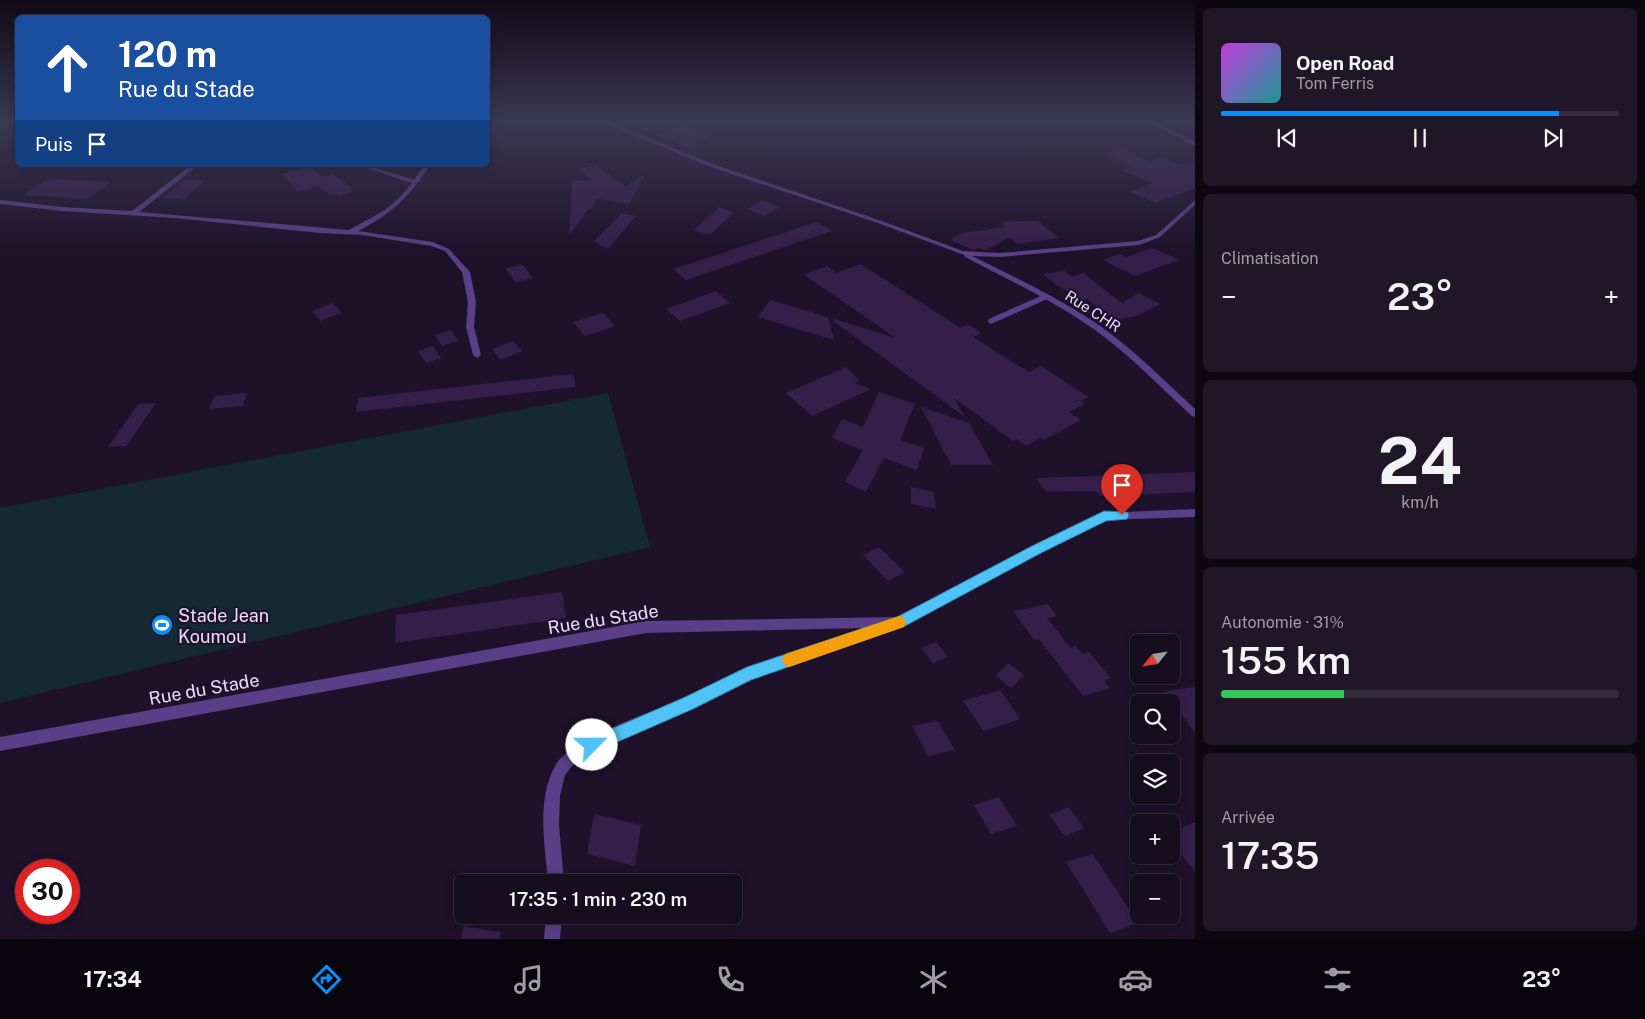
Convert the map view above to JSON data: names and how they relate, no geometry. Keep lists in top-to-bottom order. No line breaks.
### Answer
{"streets":{"street":["Rue CHR","Rue du Stade"]},"places":{"sports":["Stade Jean Koumou"]},"north":"bottom left","page":{"turn":["120 m","Rue du Stade"],"song":["Open Road","Tom Ferris"],"then":"Puis","tile":["Climatisation",["24","km/h"],["Autonomie · 31%","155 km"],["Arrivée","17:35"]],"heat":["−","23°","+"],"map_buttons":["+","−"],"limit":"30","trip":"17:35 · 1 min · 230 m","tabs":["17:34","23°"]}}
